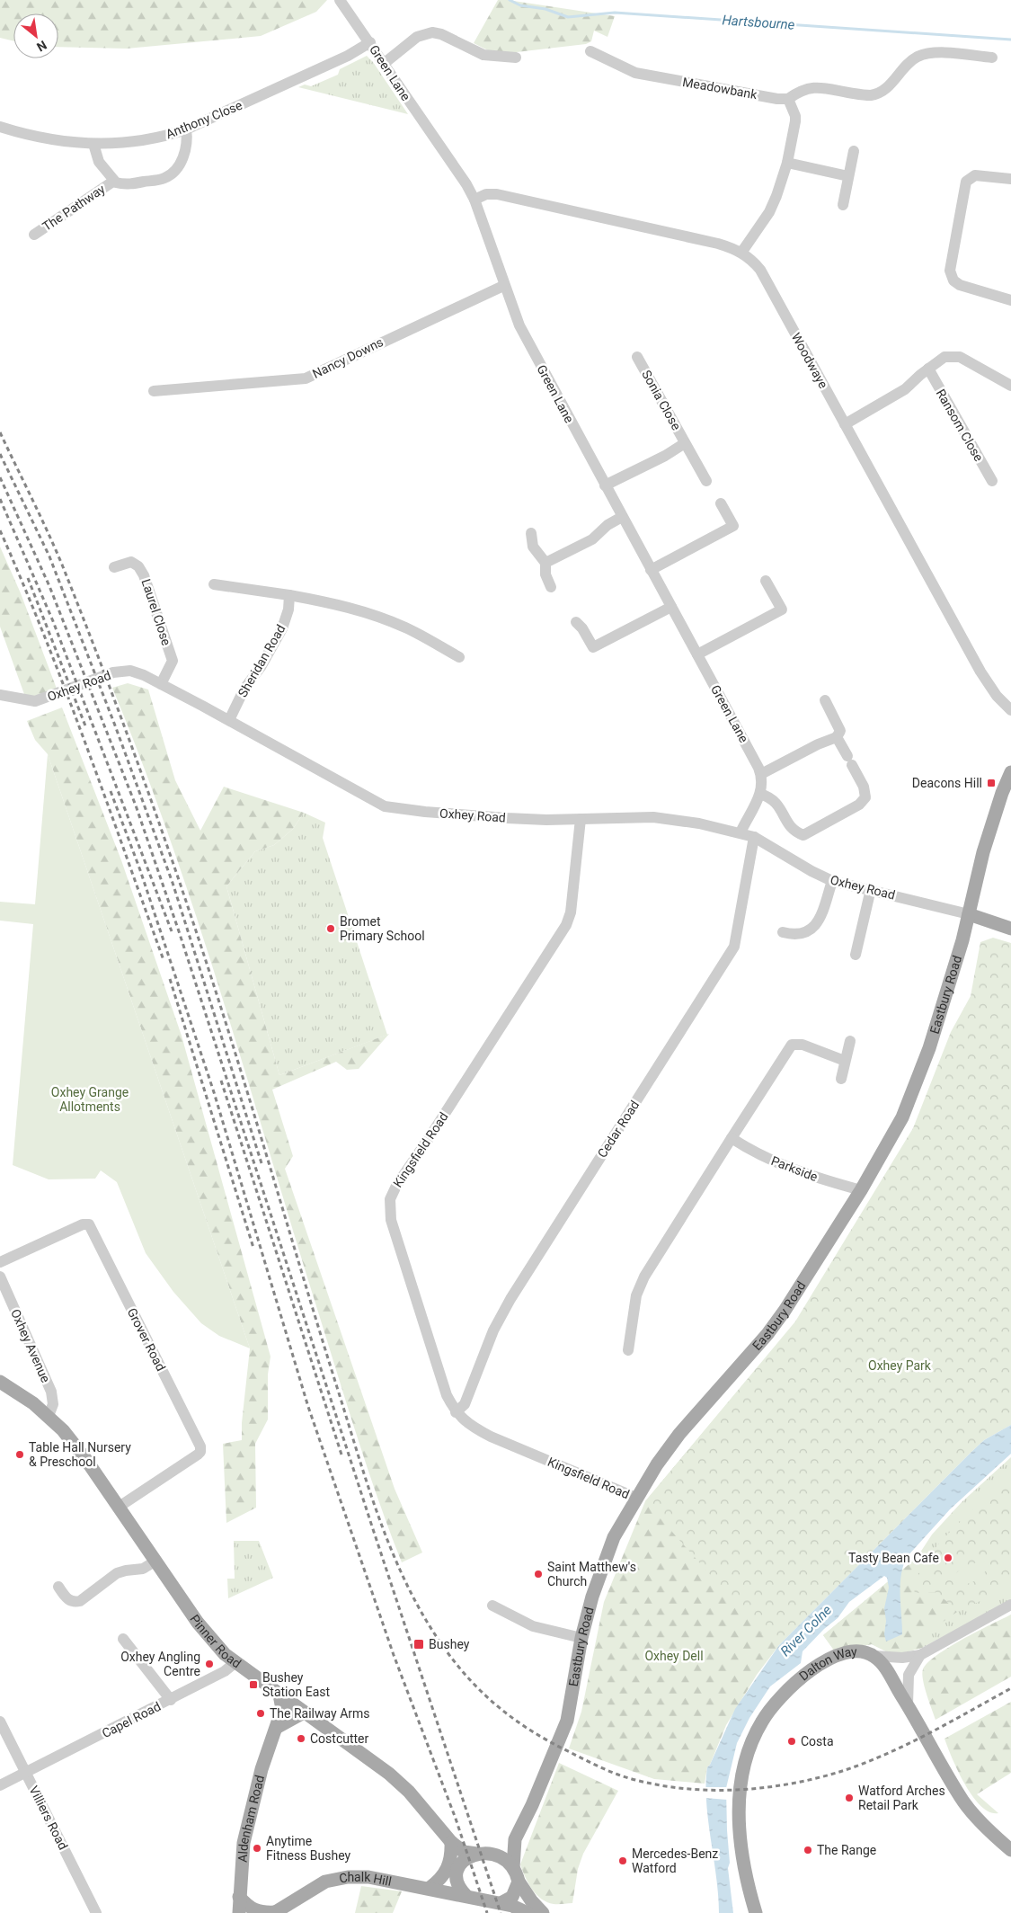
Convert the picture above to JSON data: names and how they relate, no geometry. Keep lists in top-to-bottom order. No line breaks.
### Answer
{"streets":{"main road":["Eastbury Road","Pinner Road","Dalton Way","Aldenham Road","Chalk Hill"],"street":["Green Lane","Meadowbank","Anthony Close","The Pathway","Nancy Downs","Woodwaye","Sonia Close","Ransom Close","Laurel Close","Sheridan Road","Oxhey Road","Cedar Road","Kingsfield Road","Parkside","Grover Road","Oxhey Avenue","Capel Road","Villiers Road"]},"crossings":[["Green Lane","Anthony Close"],["Green Lane","Nancy Downs"],["Green Lane","Woodwaye"],["Green Lane","Sonia Close"],["Laurel Close","Oxhey Road"],["Sheridan Road","Oxhey Road"],["Oxhey Road","Eastbury Road"],["Oxhey Road","Cedar Road"],["Oxhey Road","Kingsfield Road"],["Eastbury Road","Kingsfield Road"],["Eastbury Road","Parkside"],["Eastbury Road","Pinner Road"],["Eastbury Road","Chalk Hill"],["Cedar Road","Kingsfield Road"],["Grover Road","Pinner Road"],["Oxhey Avenue","Pinner Road"],["Pinner Road","Capel Road"],["Pinner Road","Aldenham Road"],["Pinner Road","Chalk Hill"],["Capel Road","Villiers Road"]],"water":["Hartsbourne","River Colne"],"parks":["Oxhey Grange Allotments","Oxhey Park","Oxhey Dell"],"places":{"transit":["Deacons Hill","Bushey","Bushey Station East"],"other":["Bromet Primary School","Table Hall Nursery & Preschool","Tasty Bean Cafe","Saint Matthew's Church","Oxhey Angling Centre","The Railway Arms","Costcutter","Costa","Watford Arches Retail Park","Anytime Fitness Bushey","The Range","Mercedes-Benz Watford"]},"north":"bottom right"}
